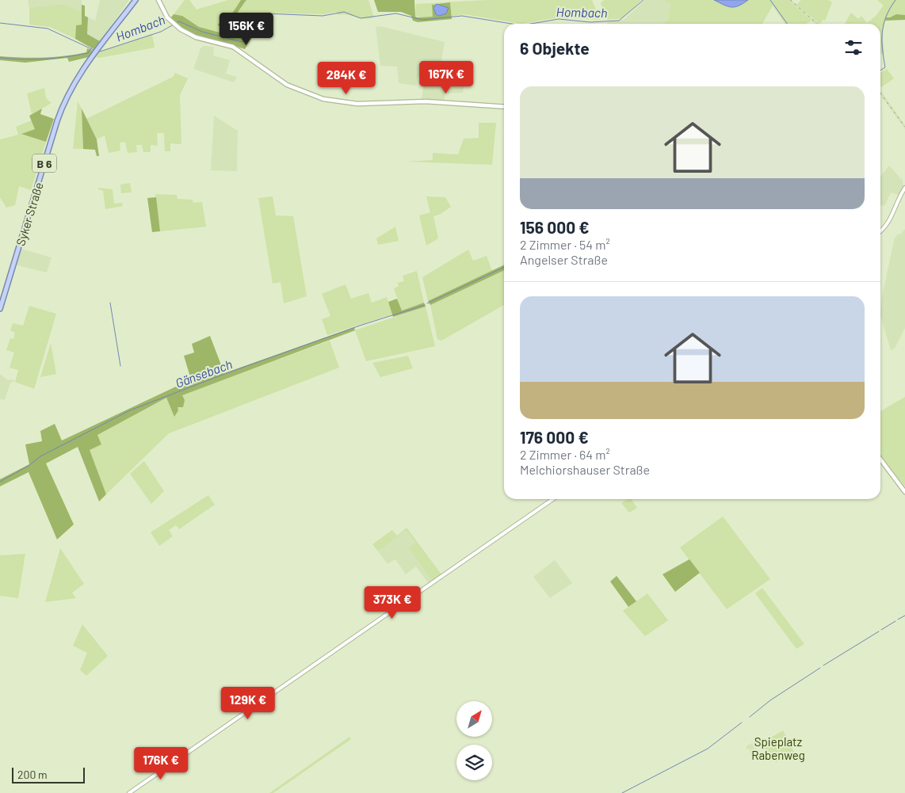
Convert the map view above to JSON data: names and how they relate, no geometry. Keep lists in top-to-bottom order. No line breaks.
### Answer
{"streets":{"main road":["B 6","Syker Straße"]},"water":["Hombach","Gänsebach"],"parks":["Spieplatz Rabenweg"],"scale_bar":"200 m","north":"top right","page":{"price":["156K €","167K €","284K €","373K €","129K €","176K €"],"heading":"6 Objekte","list":[{"name":"156 000 €","note":"2 Zimmer · 54 m² · Angelser Straße"},{"name":"176 000 €","note":"2 Zimmer · 64 m² · Melchiorshauser Straße"}],"scale":"200 m"}}
